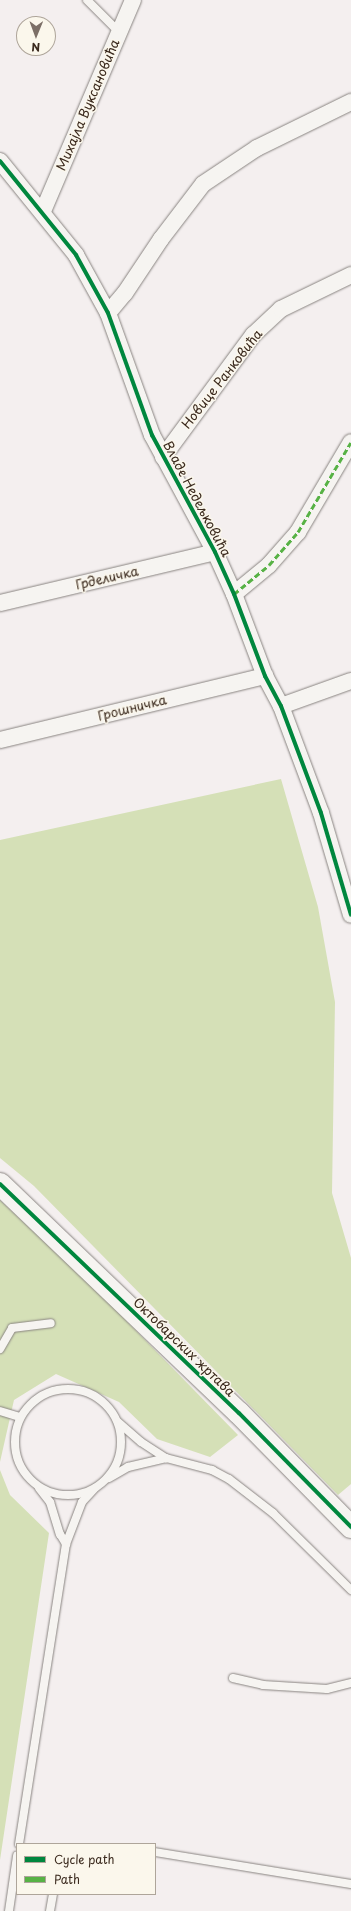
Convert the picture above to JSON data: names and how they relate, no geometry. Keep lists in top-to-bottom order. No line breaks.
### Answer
{"streets":{"street":["Михајла Вуксановића","Новице Ранковића","Владе Недељковића","Грделичка","Грошничка","Октобарских жртава"]},"crossings":[["Михајла Вуксановића","Владе Недељковића"],["Новице Ранковића","Владе Недељковића"],["Владе Недељковића","Грделичка"],["Владе Недељковића","Грошничка"]],"legend":["Cycle path","Path"],"north":"bottom"}
